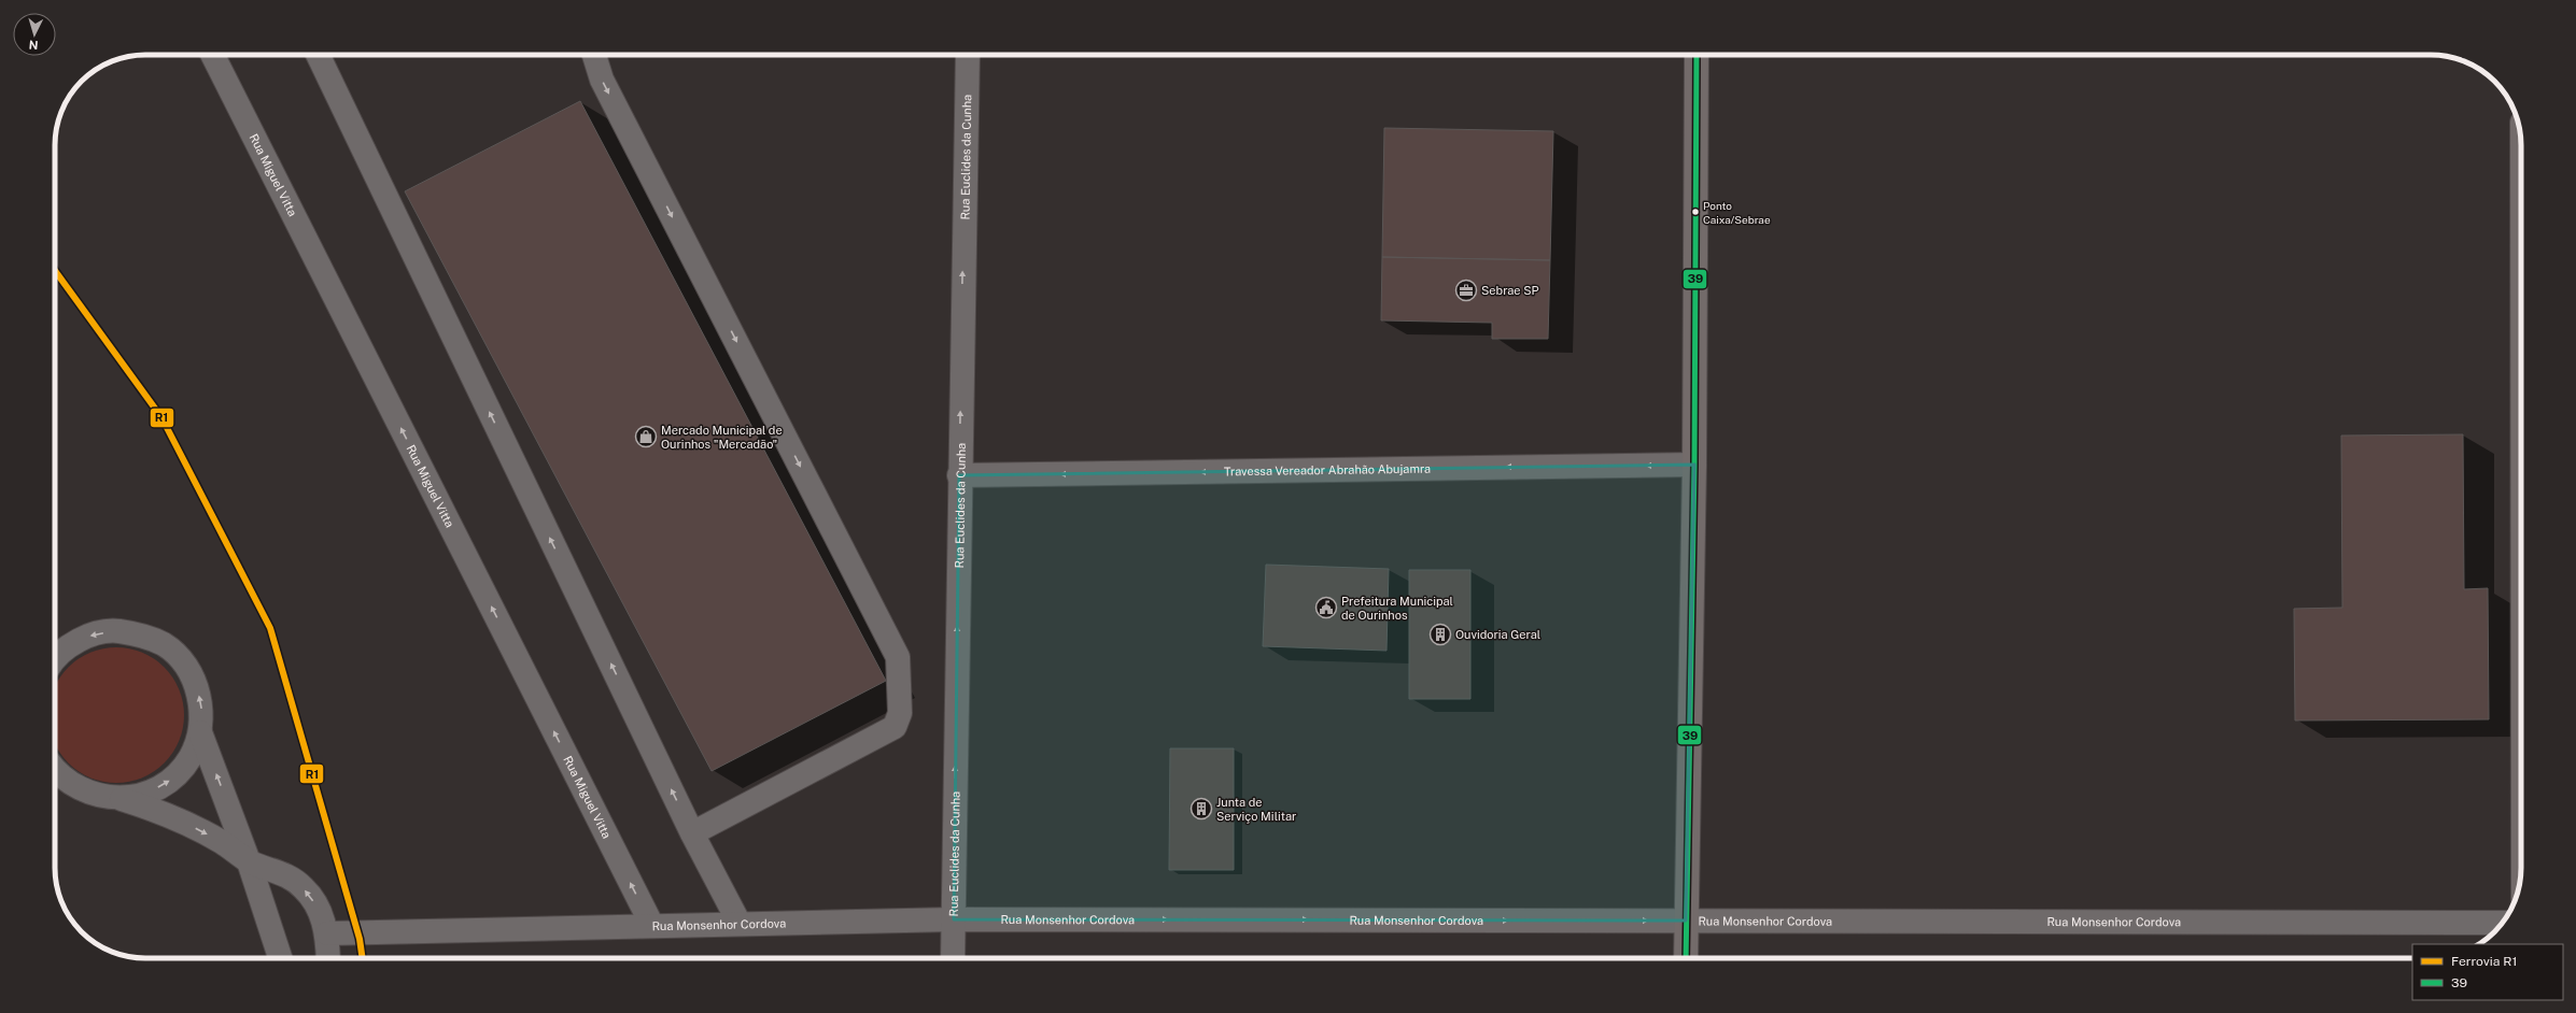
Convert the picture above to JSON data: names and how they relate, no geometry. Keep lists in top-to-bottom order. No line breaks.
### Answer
{"streets":{"street":["Rua Euclides da Cunha","Rua Miguel Vitta","Travessa Vereador Abrahão Abujamra","Rua Monsenhor Cordova"]},"crossings":[["Rua Euclides da Cunha","Travessa Vereador Abrahão Abujamra"],["Rua Euclides da Cunha","Rua Monsenhor Cordova"],["Rua Miguel Vitta","Rua Monsenhor Cordova"]],"one_way":["Rua Euclides da Cunha","Travessa Vereador Abrahão Abujamra"],"places":{"other":["Ponto Caixa/Sebrae"],"office":["Sebrae SP"],"shop":["Mercado Municipal de Ourinhos \"Mercadão\""],"public building":["Prefeitura Municipal de Ourinhos"],"building":["Ouvidoria Geral","Junta de Serviço Militar"]},"lines":["transit line 39","rail line R1"],"legend":["Ferrovia R1","39"],"north":"bottom"}
